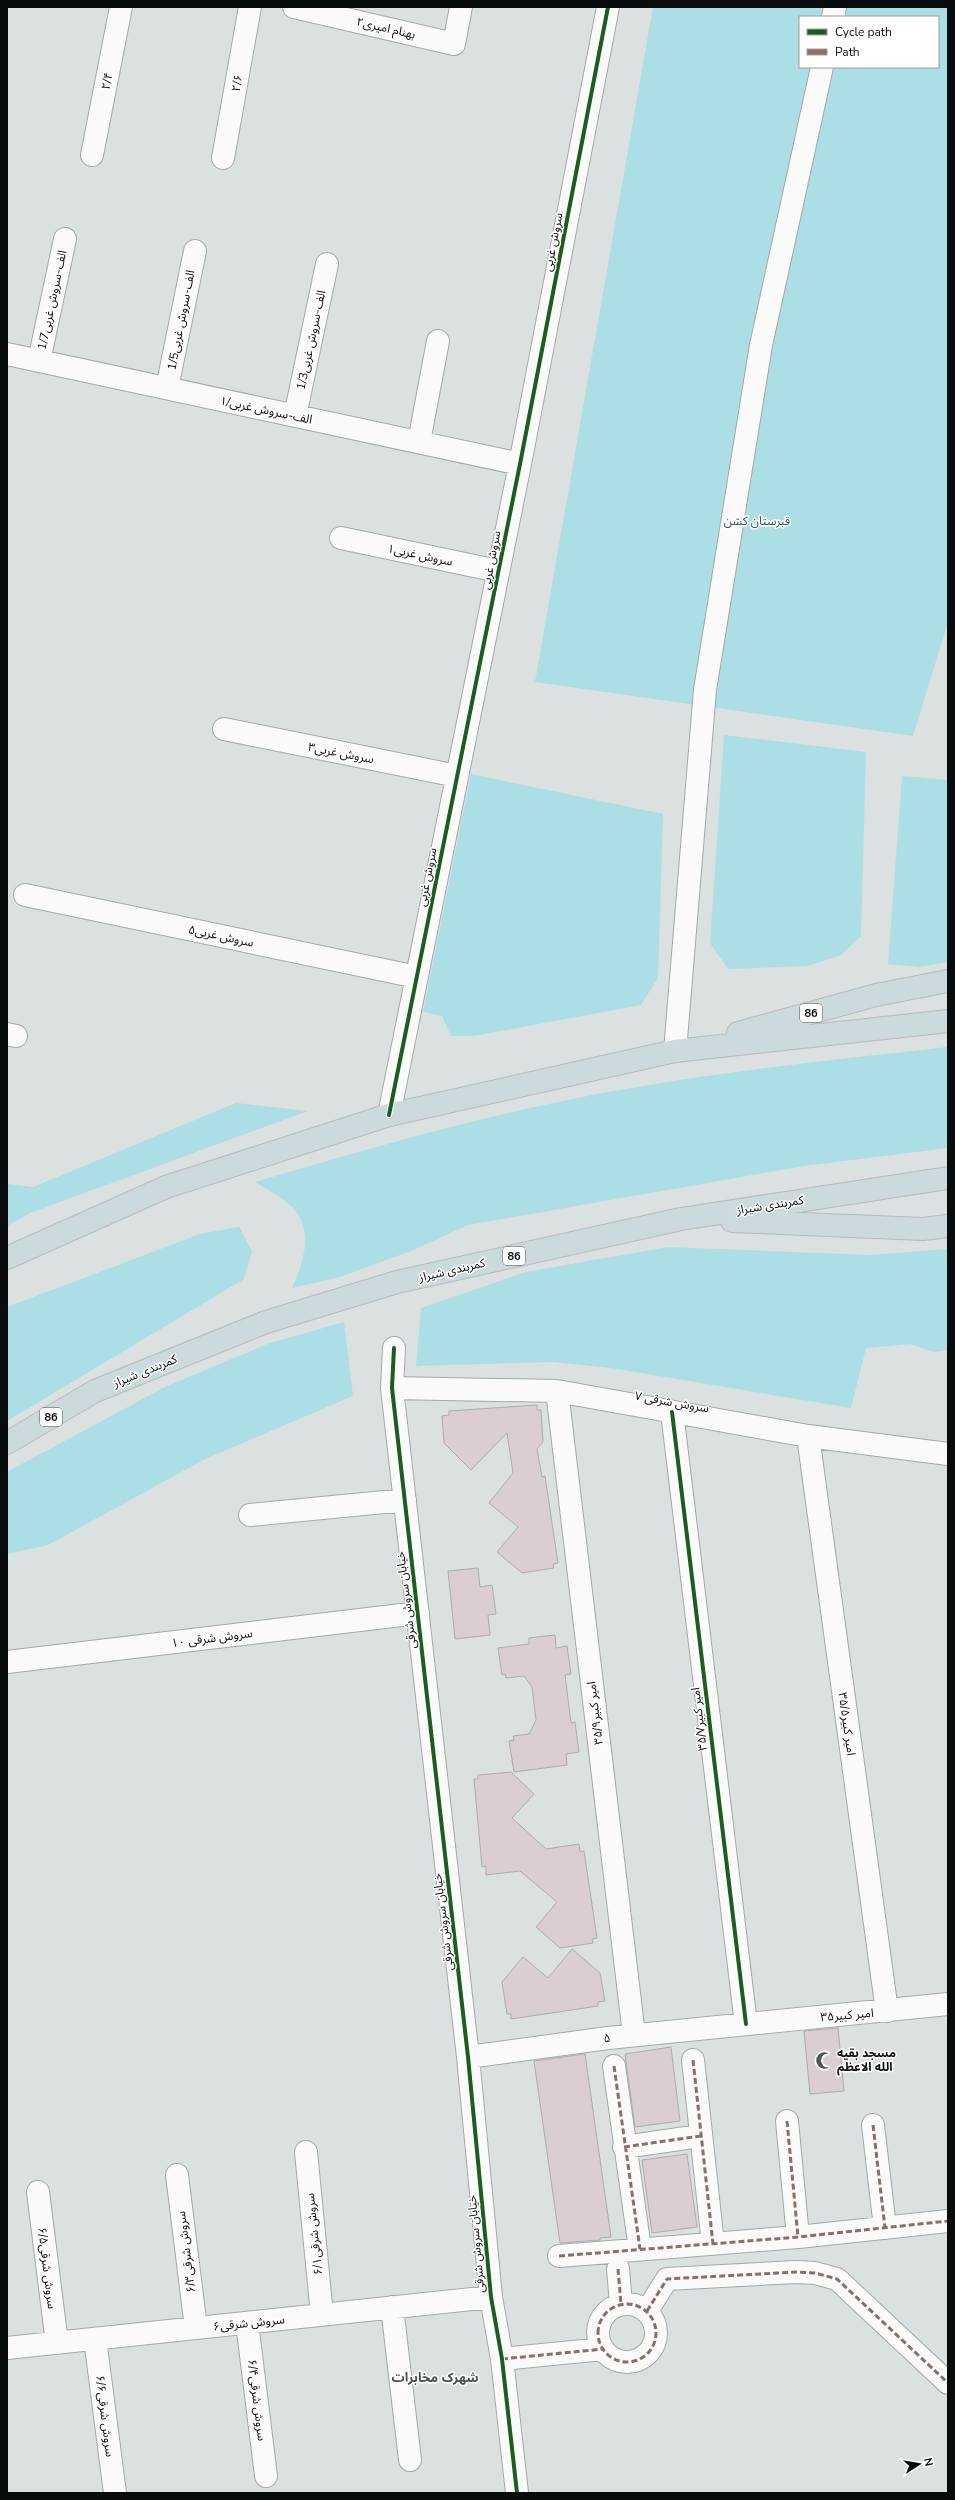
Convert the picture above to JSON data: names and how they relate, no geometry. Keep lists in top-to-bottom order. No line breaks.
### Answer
{"streets":{"highway":["86","کمربندی شیراز"],"street":["بهنام امیری۲","۲/۴","۲/۶","سروش غربی","1/7الف-سروش غربی","1/5الف-سروش غربی","1/3الف-سروش غربی","۱/الف-سروش غربی","سروش غربی۱","سروش غربی۳","سروش غربی۵","سروش شرقی ۷","خیابان سروش شرقی","سروش شرقی ۱۰","امیر کبیر۳۵/۹","امیر کبیر۳۵/۷","امیر کبیر۳۵/۵","امیر کبیر۳۵","۵","سروش شرقی۶/۱","سروش شرقی۶/۳","سروش شرقی۶/۵","سروش شرقی۶","سروش شرقی۶/۴","سروش شرقی۶/۶"]},"crossings":[["سروش غربی","۱/الف-سروش غربی"],["سروش غربی","سروش غربی۱"],["سروش غربی","سروش غربی۳"],["سروش غربی","سروش غربی۵"],["سروش غربی","86"],["1/7الف-سروش غربی","۱/الف-سروش غربی"],["1/5الف-سروش غربی","۱/الف-سروش غربی"],["1/3الف-سروش غربی","۱/الف-سروش غربی"],["سروش شرقی ۷","خیابان سروش شرقی"],["سروش شرقی ۷","امیر کبیر۳۵/۹"],["سروش شرقی ۷","امیر کبیر۳۵/۷"],["سروش شرقی ۷","امیر کبیر۳۵/۵"],["خیابان سروش شرقی","سروش شرقی ۱۰"],["خیابان سروش شرقی","۵"],["خیابان سروش شرقی","سروش شرقی۶"],["امیر کبیر۳۵/۹","۵"],["امیر کبیر۳۵/۷","امیر کبیر۳۵"],["امیر کبیر۳۵/۷","۵"],["امیر کبیر۳۵/۵","امیر کبیر۳۵"],["امیر کبیر۳۵","۵"],["سروش شرقی۶/۱","سروش شرقی۶"],["سروش شرقی۶/۳","سروش شرقی۶"],["سروش شرقی۶/۵","سروش شرقی۶"],["سروش شرقی۶","سروش شرقی۶/۴"],["سروش شرقی۶","سروش شرقی۶/۶"]],"districts":["شهرک مخابرات"],"parks":["قبرستان کشن"],"places":{"mosque":["مسجد بقیه الله الاعظم"]},"legend":["Cycle path","Path"],"north":"right"}
